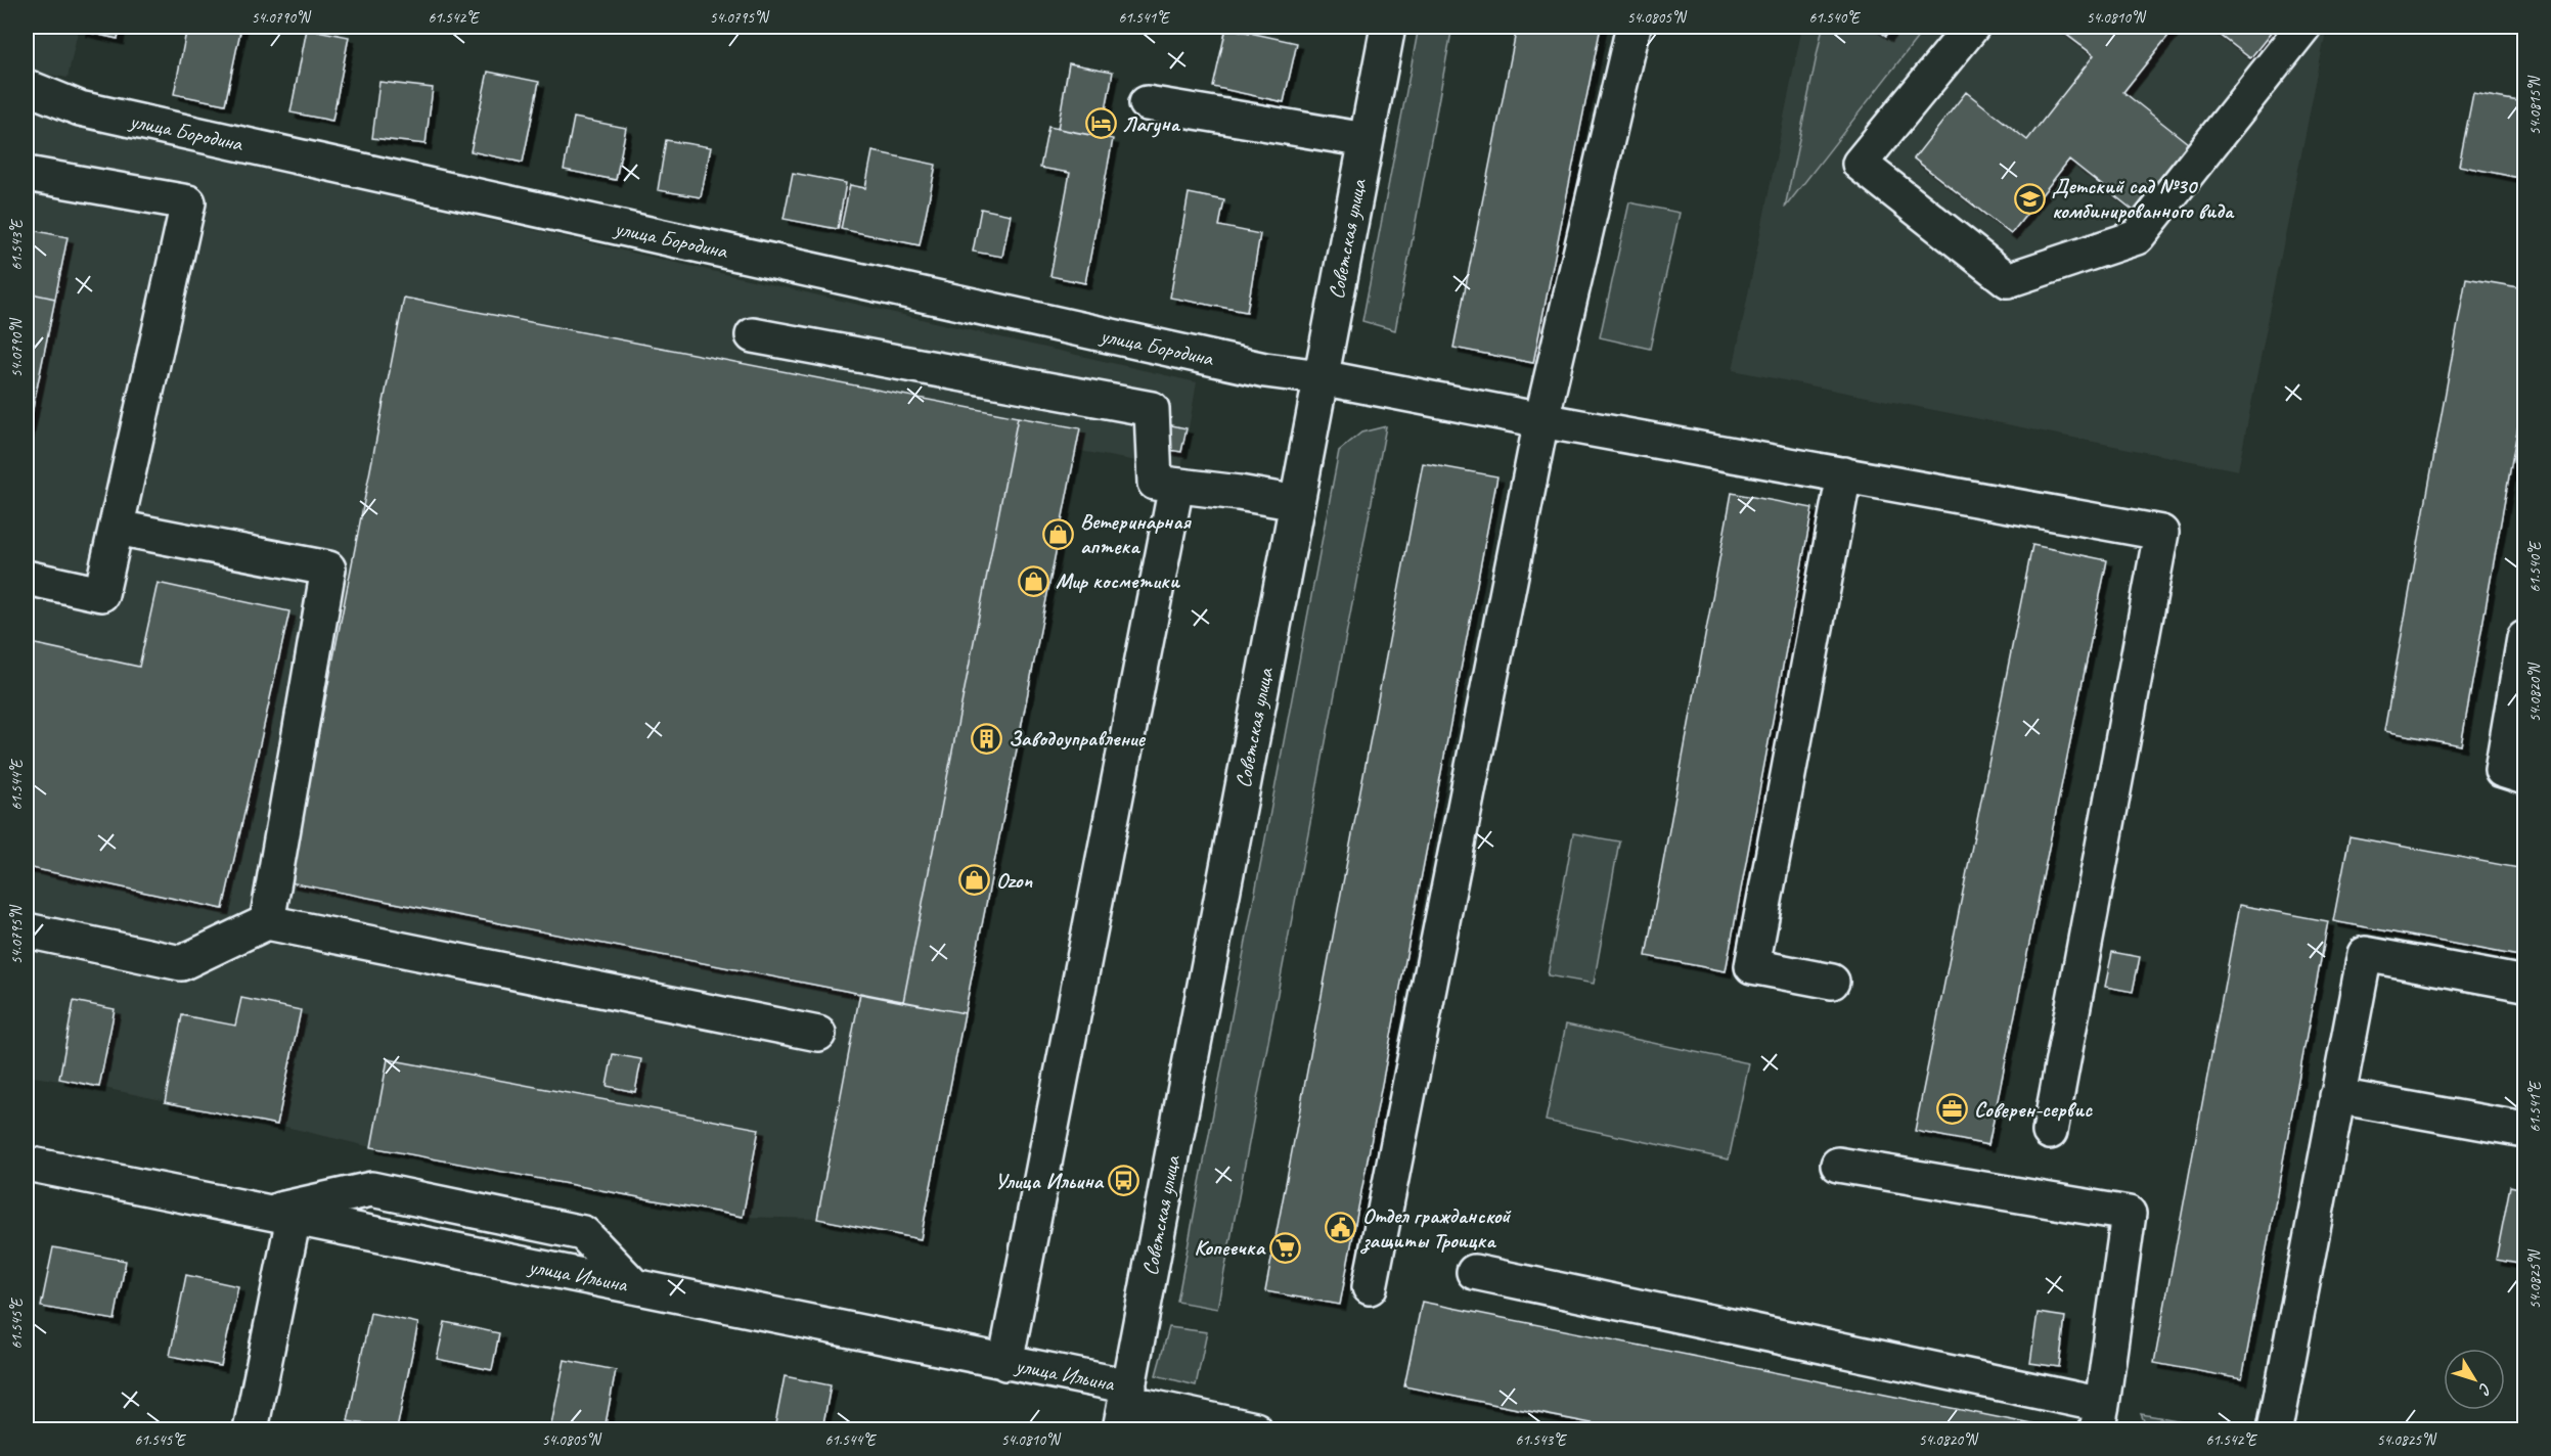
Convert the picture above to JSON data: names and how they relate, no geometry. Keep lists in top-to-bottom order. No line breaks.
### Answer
{"streets":{"street":["улица Бородина","Советская улица","улица Ильина"]},"crossings":[["улица Бородина","Советская улица"],["Советская улица","улица Ильина"]],"places":{"hotel":["Лагуна"],"school or university":["Детский сад №30 комбинированного вида"],"shop":["Ветеринарная аптека","Мир косметики","Ozon"],"building":["Заводоуправление"],"office":["Соверен-сервис"],"bus stop":["Улица Ильина"],"public building":["Отдел гражданской защиты Троицка"],"supermarket":["Копеечка"]},"north":"bottom right","coordinates":["54.0790°N","61.542°E","54.0795°N","61.541°E","54.0805°N","61.540°E","54.0810°N","54.0815°N","61.543°E","54.0820°N","61.544°E","54.0825°N","61.545°E"]}
